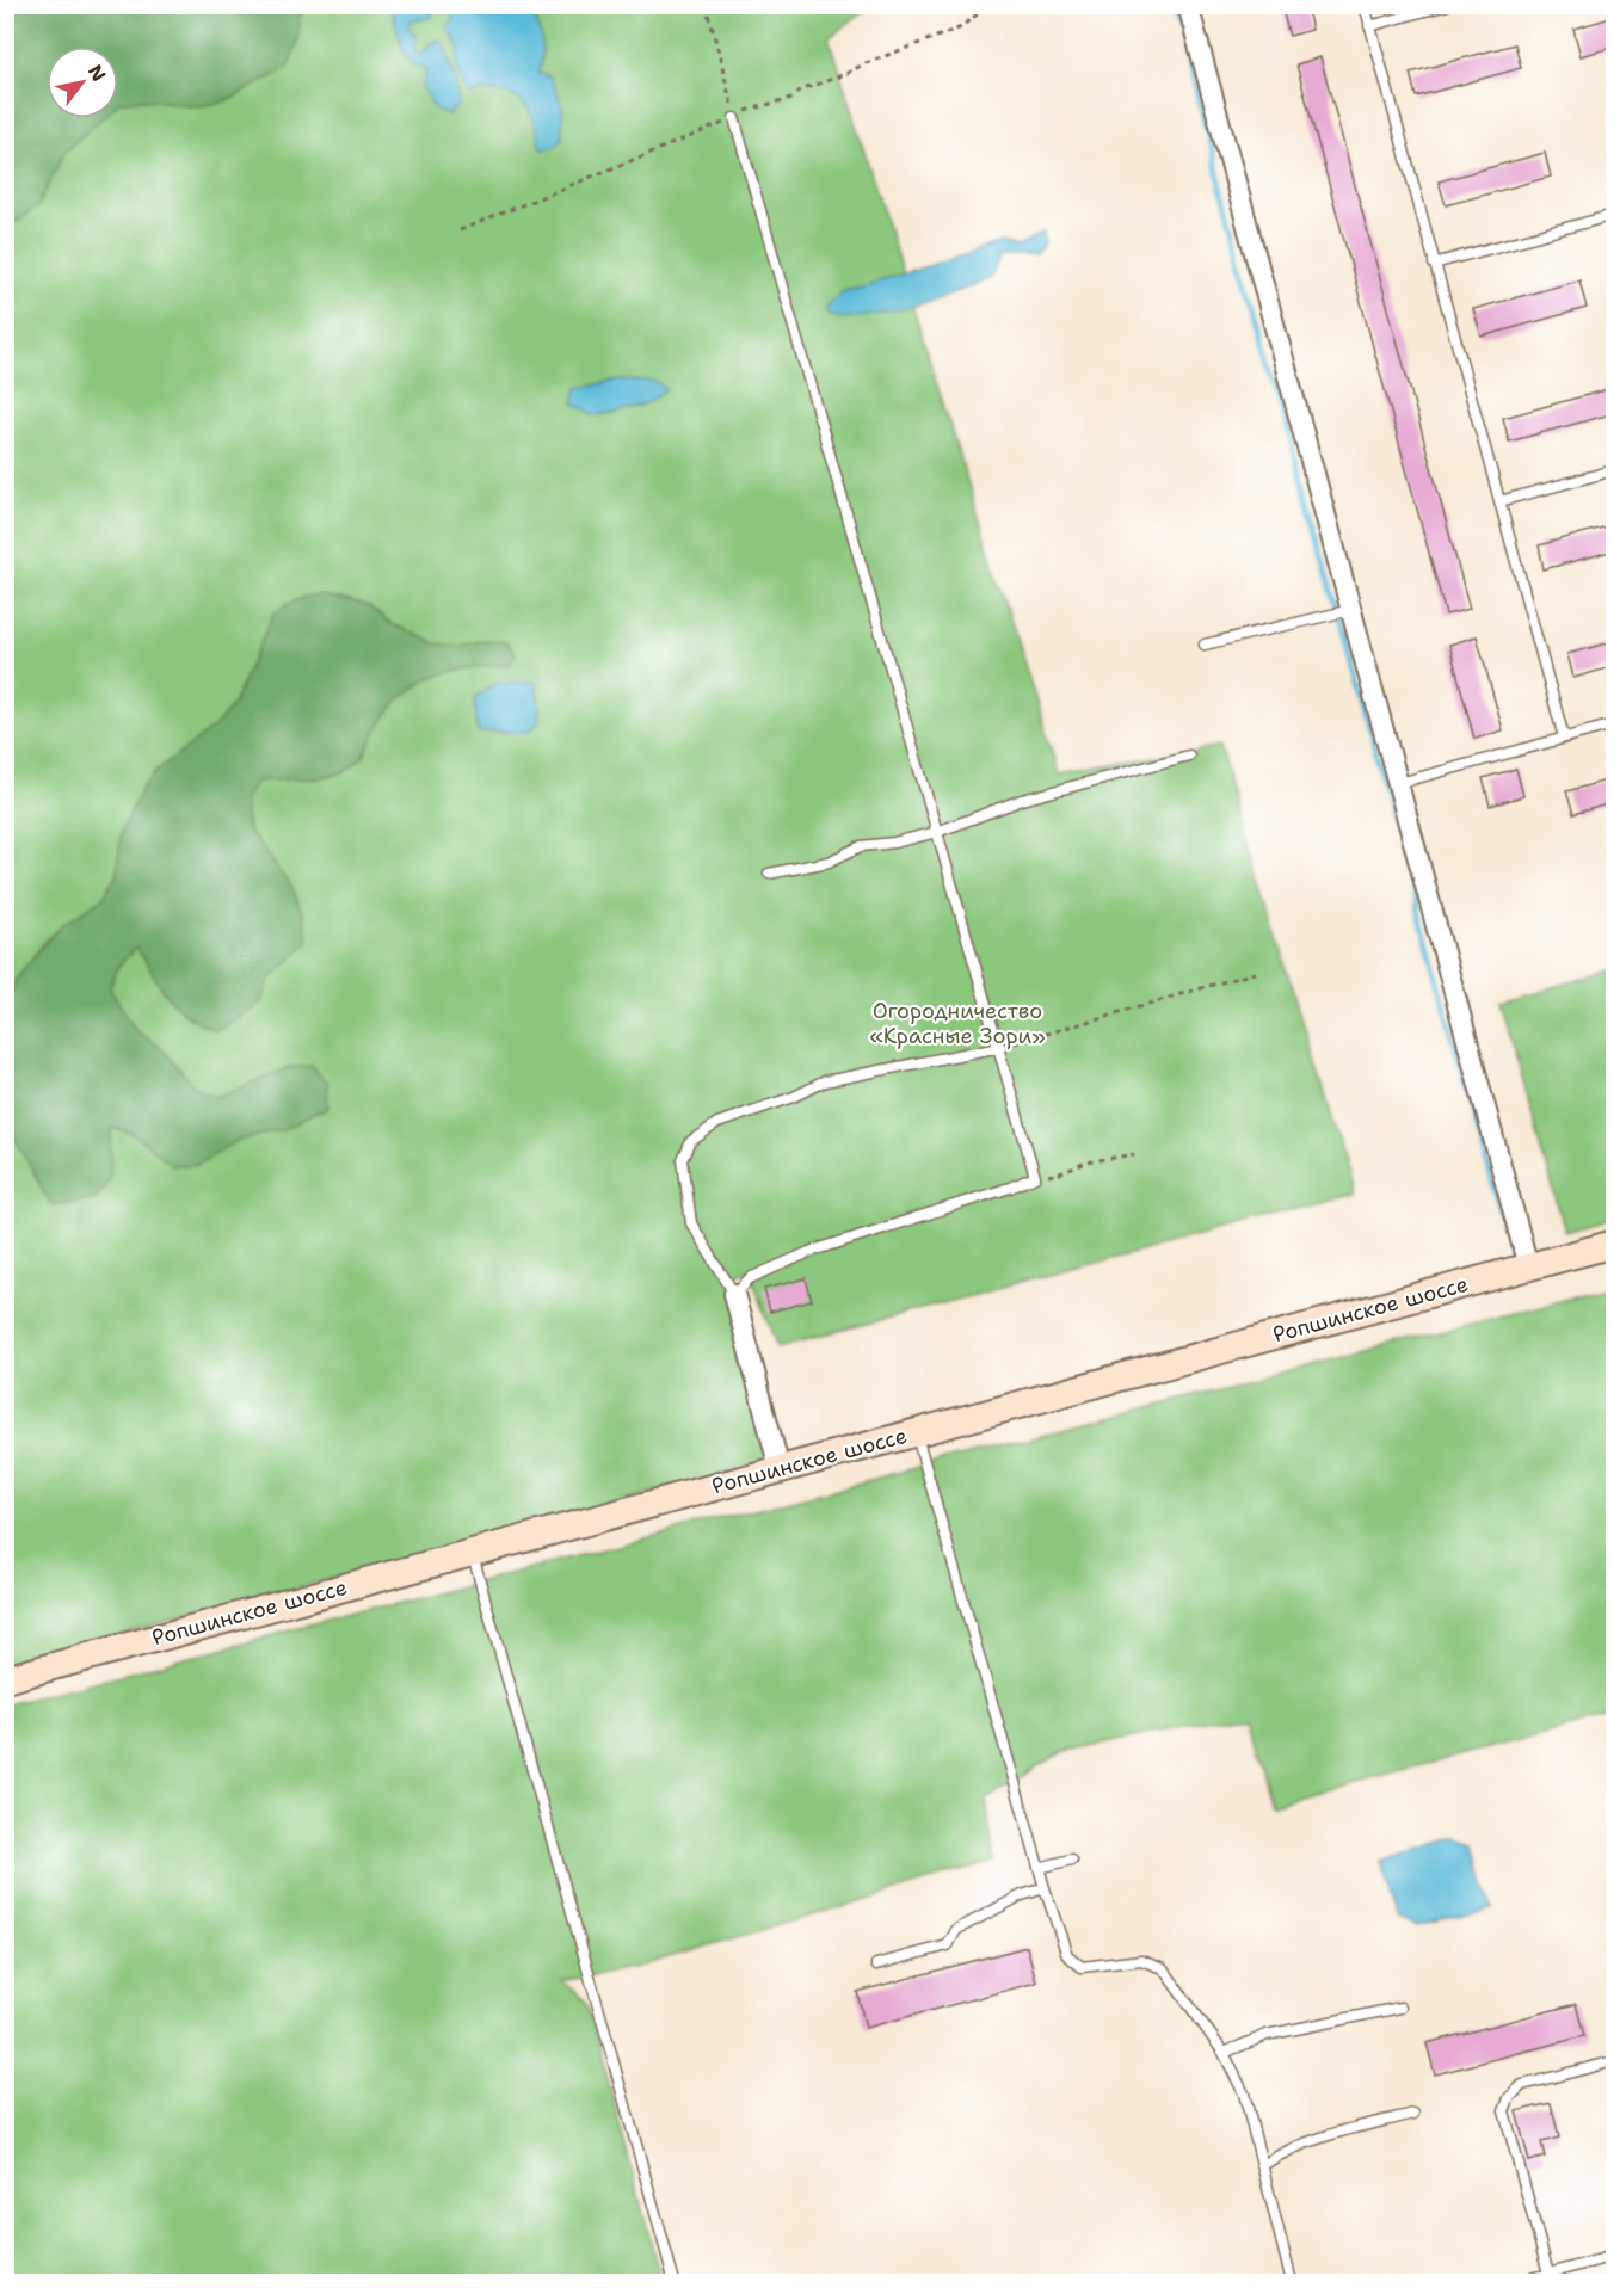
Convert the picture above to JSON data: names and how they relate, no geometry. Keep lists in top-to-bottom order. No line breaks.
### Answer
{"streets":{"main road":["Ропшинское шоссе"]},"parks":["Огородничество «Красные Зори»"],"north":"top right"}
